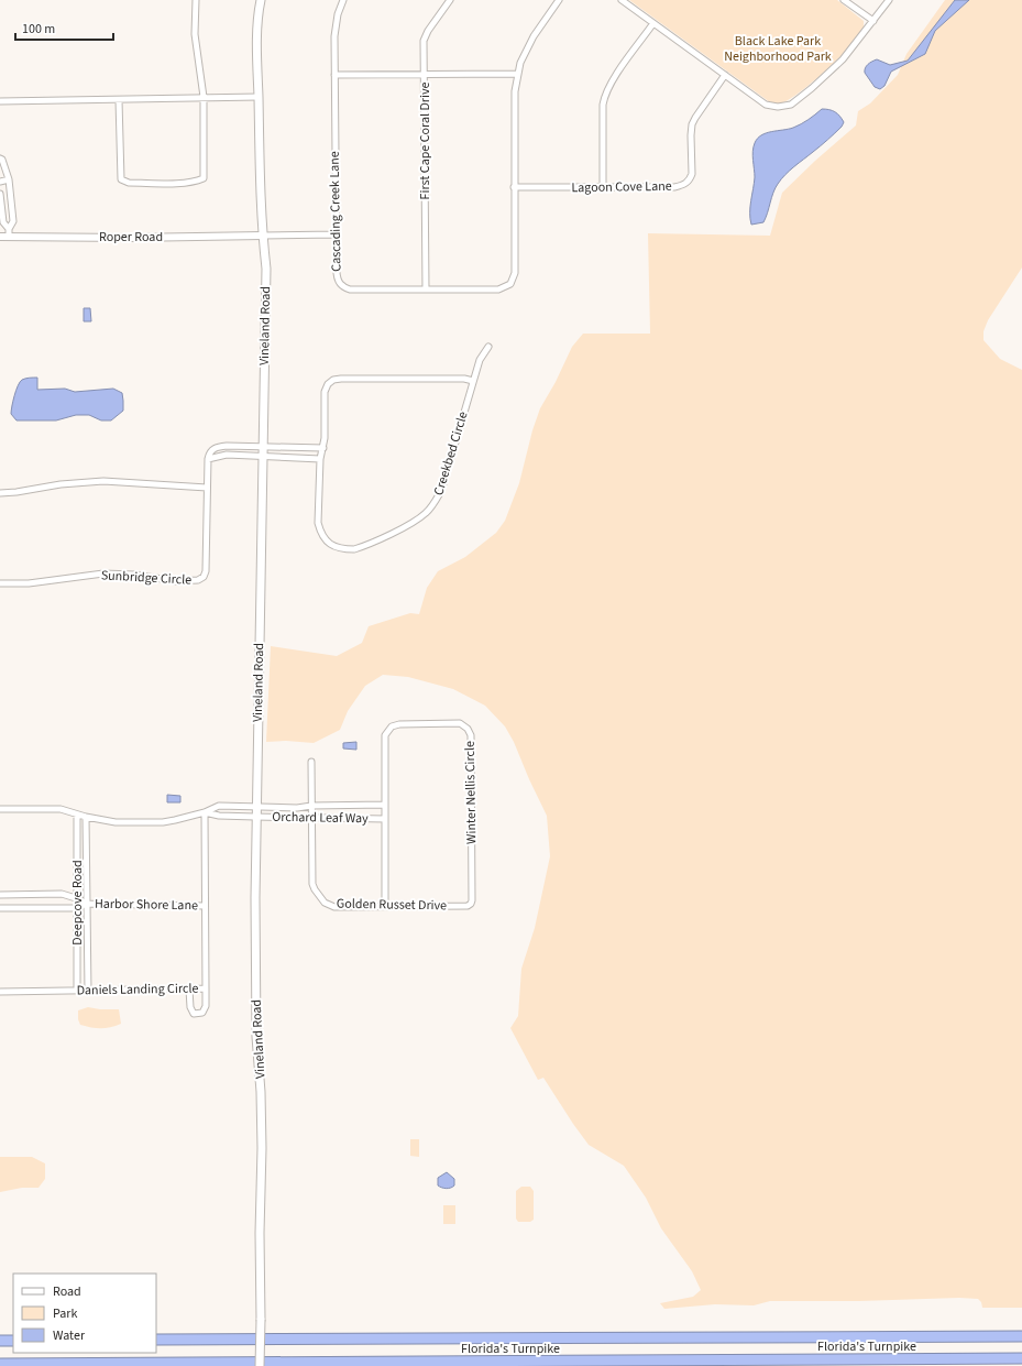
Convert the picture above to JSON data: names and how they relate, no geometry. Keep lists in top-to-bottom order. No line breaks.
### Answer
{"streets":{"highway":["Florida's Turnpike"],"main road":["Vineland Road"],"street":["First Cape Coral Drive","Lagoon Cove Lane","Cascading Creek Lane","Roper Road","Creekbed Circle","Sunbridge Circle","Winter Nellis Circle","Orchard Leaf Way","Deepcove Road","Harbor Shore Lane","Golden Russet Drive","Daniels Landing Circle"]},"crossings":[["First Cape Coral Drive","Cascading Creek Lane"],["Lagoon Cove Lane","Cascading Creek Lane"],["Roper Road","Vineland Road"],["Vineland Road","Orchard Leaf Way"],["Winter Nellis Circle","Orchard Leaf Way"],["Winter Nellis Circle","Golden Russet Drive"],["Orchard Leaf Way","Golden Russet Drive"],["Deepcove Road","Harbor Shore Lane"],["Deepcove Road","Daniels Landing Circle"],["Harbor Shore Lane","Daniels Landing Circle"]],"parks":["Black Lake Park Neighborhood Park"],"legend":["Road","Park","Water"],"scale_bar":"100 m"}
